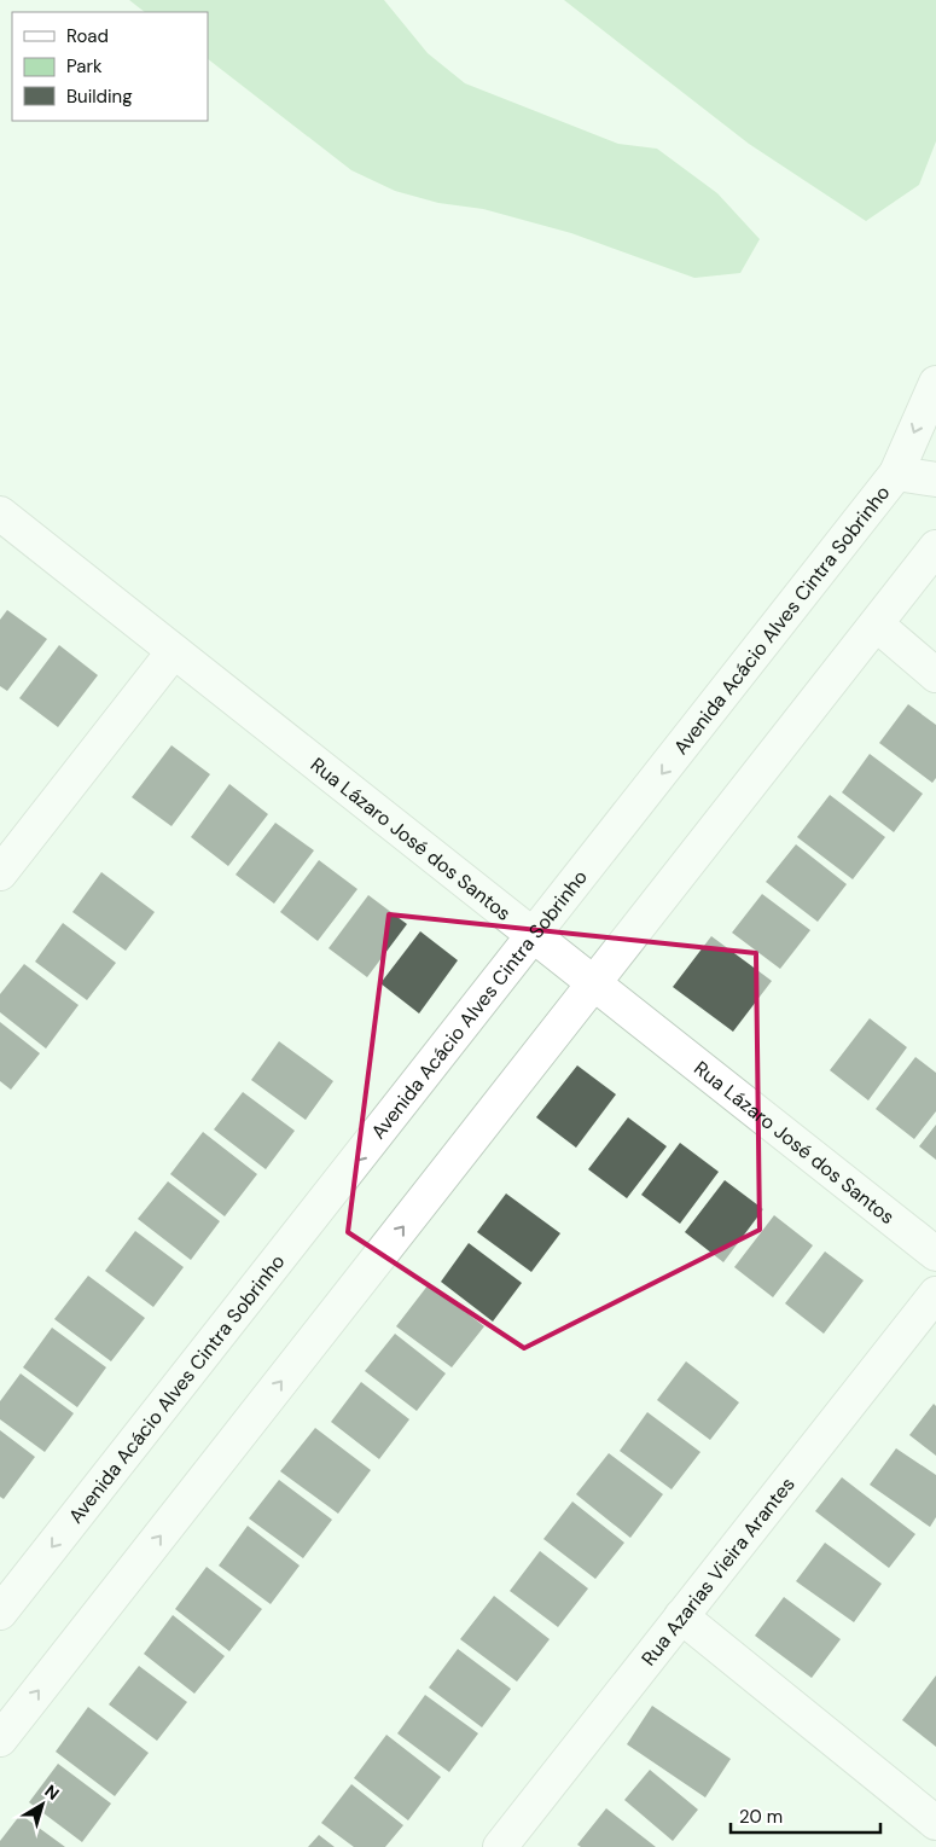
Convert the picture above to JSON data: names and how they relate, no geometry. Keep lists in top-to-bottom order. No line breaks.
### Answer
{"streets":{"street":["Avenida Acácio Alves Cintra Sobrinho","Rua Lázaro José dos Santos","Rua Azarias Vieira Arantes"]},"crossings":[["Avenida Acácio Alves Cintra Sobrinho","Rua Lázaro José dos Santos"]],"legend":["Road","Park","Building"],"scale_bar":"20 m","north":"top right"}
